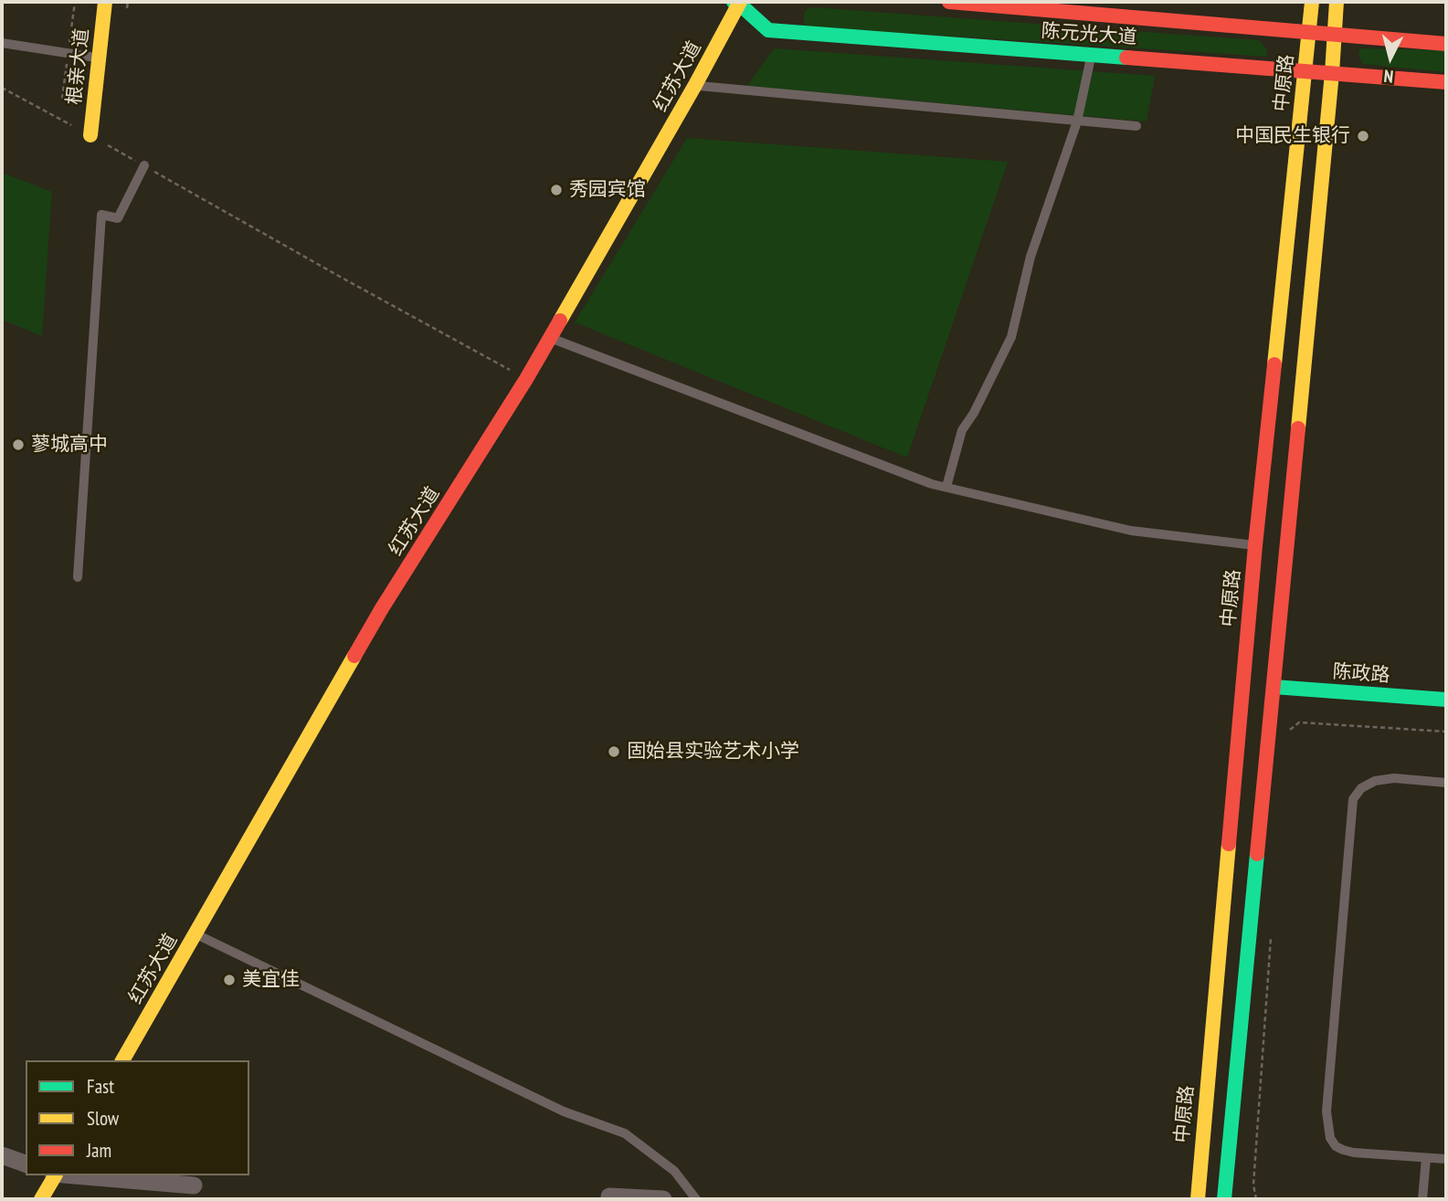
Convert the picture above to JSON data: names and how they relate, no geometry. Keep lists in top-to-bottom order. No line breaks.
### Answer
{"streets":{"main road":["陈元光大道","根亲大道","红苏大道","中原路","陈政路"]},"crossings":[["陈元光大道","红苏大道"],["陈元光大道","中原路"]],"places":["中国民生银行","秀园宾馆","蓼城高中","固始县实验艺术小学","美宜佳"],"legend":["Fast","Slow","Jam"],"north":"bottom"}
